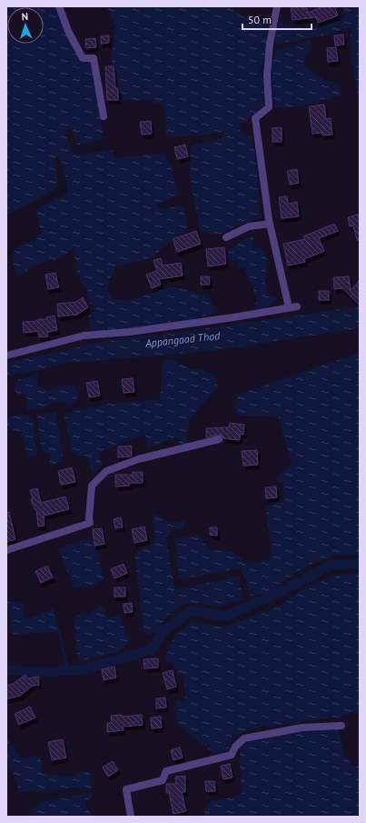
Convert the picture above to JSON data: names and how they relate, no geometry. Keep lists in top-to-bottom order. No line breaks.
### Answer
{"water":["Appangaad Thod"],"scale_bar":"50 m","north":"top"}
